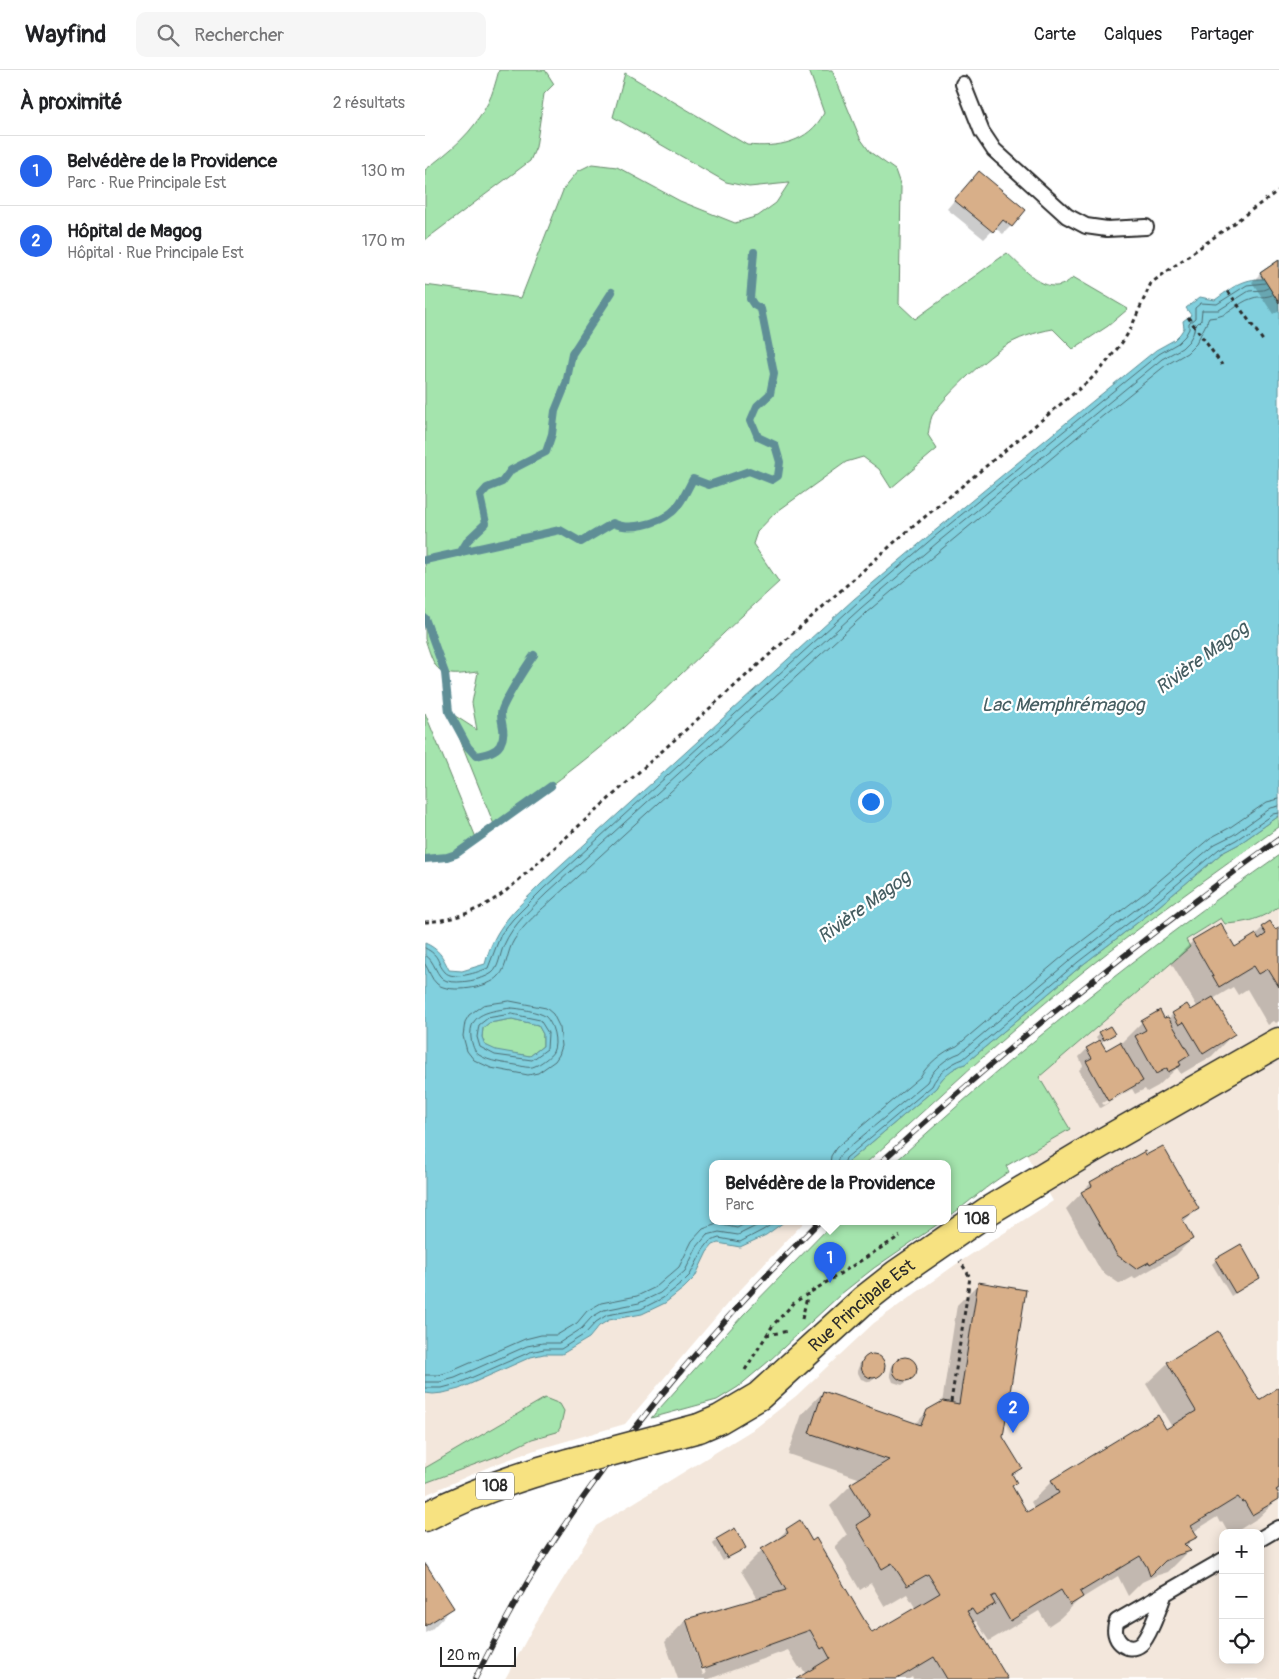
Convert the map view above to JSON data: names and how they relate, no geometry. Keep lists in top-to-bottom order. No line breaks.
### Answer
{"streets":{"main road":["108","Rue Principale Est"]},"water":["Rivière Magog","Lac Memphrémagog"],"scale_bar":"20 m","page":{"header":"Wayfind","search":"Rechercher","nav":["Carte","Calques","Partager"],"heading":["À proximité","2 résultats"],"list":[{"mark":"1","name":"Belvédère de la Providence","note":"Parc · Rue Principale Est","value":"130 m"},{"mark":"2","name":"Hôpital de Magog","note":"Hôpital · Rue Principale Est","value":"170 m"}],"popup":["Belvédère de la Providence","Parc"],"pins":["1","2"],"map_buttons":["+","−"],"scale":"20 m"}}
